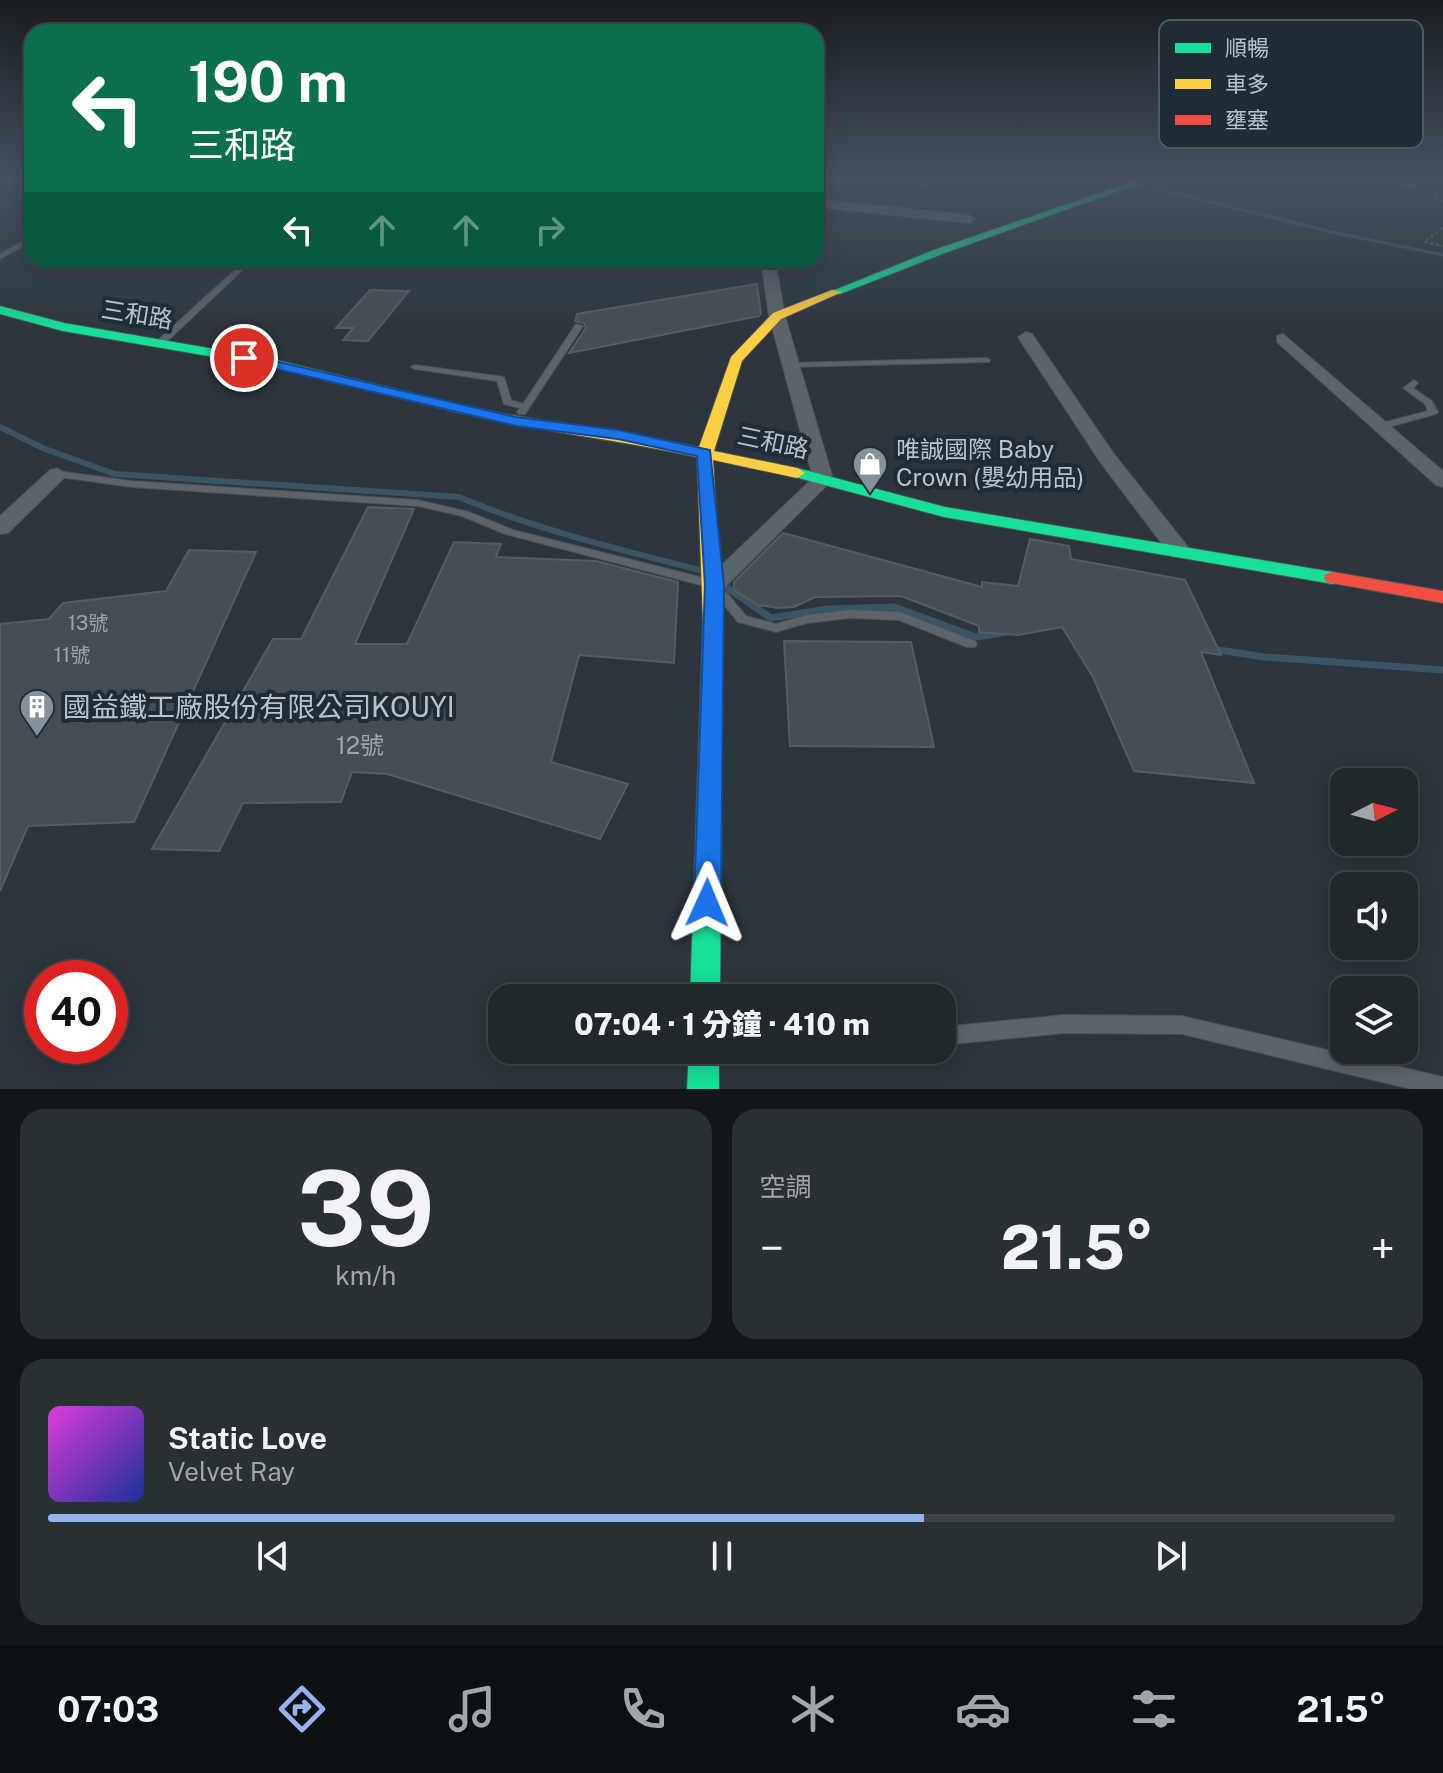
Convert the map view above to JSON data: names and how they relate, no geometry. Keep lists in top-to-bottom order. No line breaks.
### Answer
{"streets":{"street":["三和路"]},"places":{"shop":["唯誠國際 Baby Crown (嬰幼用品)"],"building":["國益鐵工廠股份有限公司KOUYI"]},"house_numbers":["13號","11號","12號"],"legend":["順暢","車多","壅塞"],"north":"right","page":{"turn":["190 m","三和路"],"limit":"40","trip":"07:04 · 1 分鐘 · 410 m","tile":[["39","km/h"],"空調"],"heat":["−","21.5°","+"],"song":["Static Love","Velvet Ray"],"tabs":["07:03","21.5°"]}}
